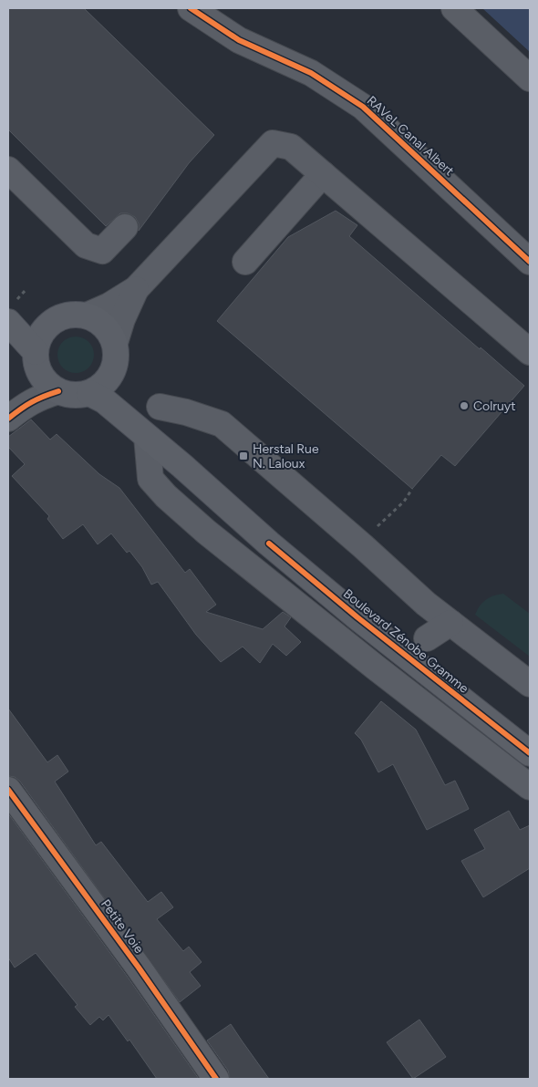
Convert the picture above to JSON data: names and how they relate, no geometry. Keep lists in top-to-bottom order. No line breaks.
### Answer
{"streets":{"main road":["Boulevard Zénobe Gramme"],"street":["RAVeL Canal Albert","Petite Voie"]},"places":{"other":["Colruyt"],"transit":["Herstal Rue N. Laloux"]}}
